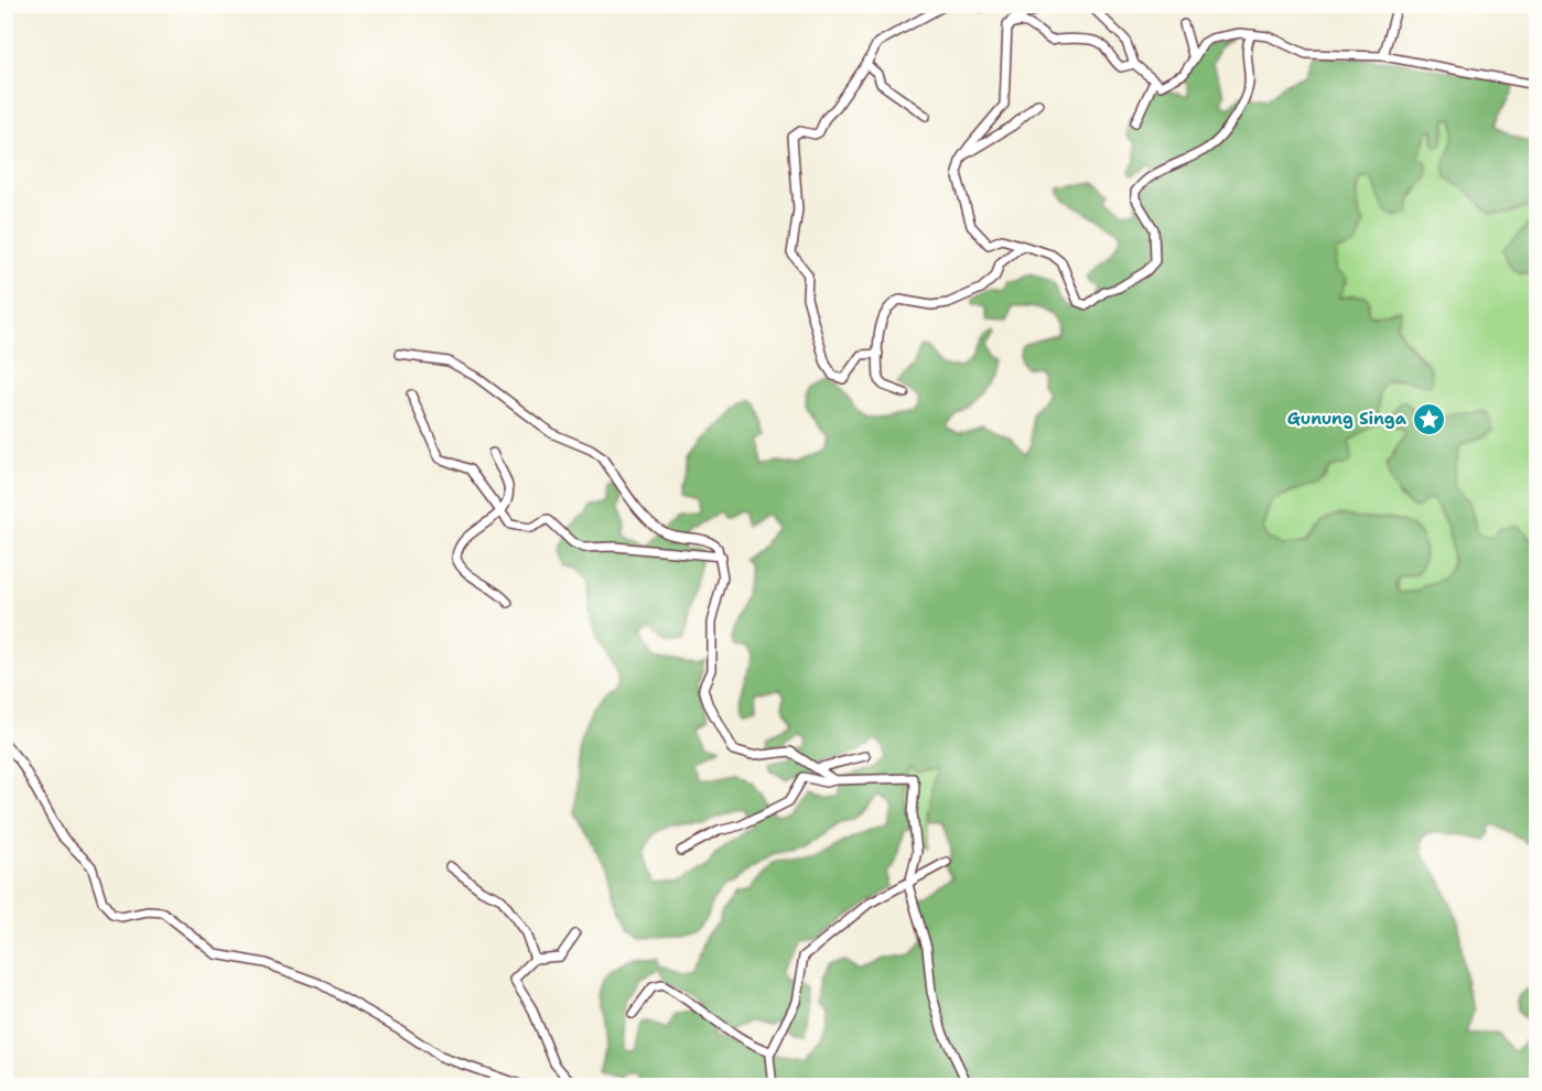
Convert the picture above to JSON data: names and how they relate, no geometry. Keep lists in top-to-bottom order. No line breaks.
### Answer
{"places":{"place":["Gunung Singa"]}}
